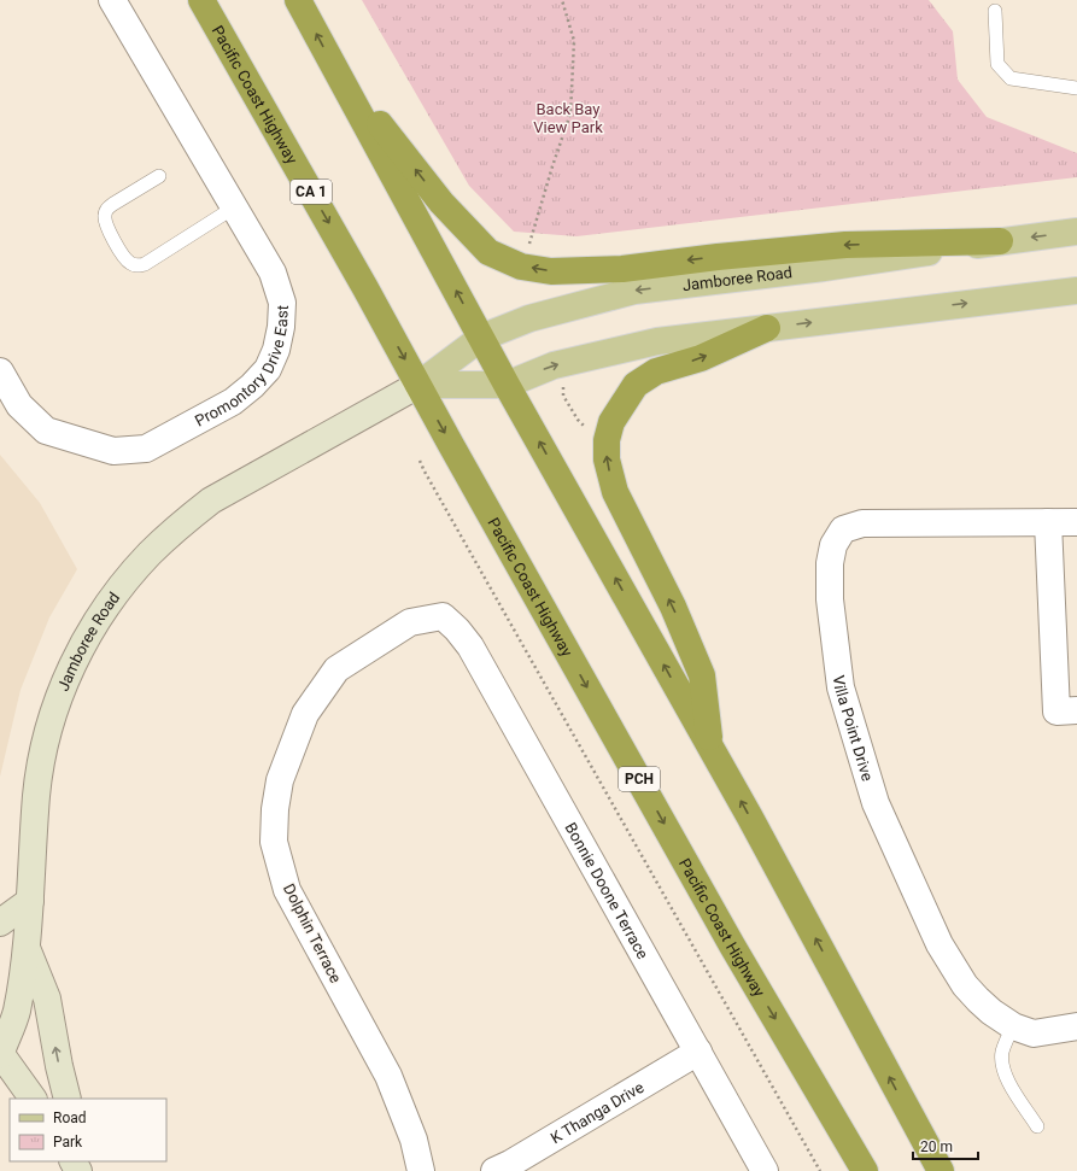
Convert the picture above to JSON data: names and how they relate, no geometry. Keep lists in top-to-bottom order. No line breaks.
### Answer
{"streets":{"highway":["Pacific Coast Highway","CA 1","PCH"],"main road":["Jamboree Road"],"street":["Promontory Drive East","Villa Point Drive","Bonnie Doone Terrace","Dolphin Terrace","K Thanga Drive"]},"crossings":[["Pacific Coast Highway","Jamboree Road"],["Bonnie Doone Terrace","Dolphin Terrace"],["Bonnie Doone Terrace","K Thanga Drive"]],"parks":["Back Bay View Park"],"legend":["Road","Park"],"scale_bar":"20 m"}
